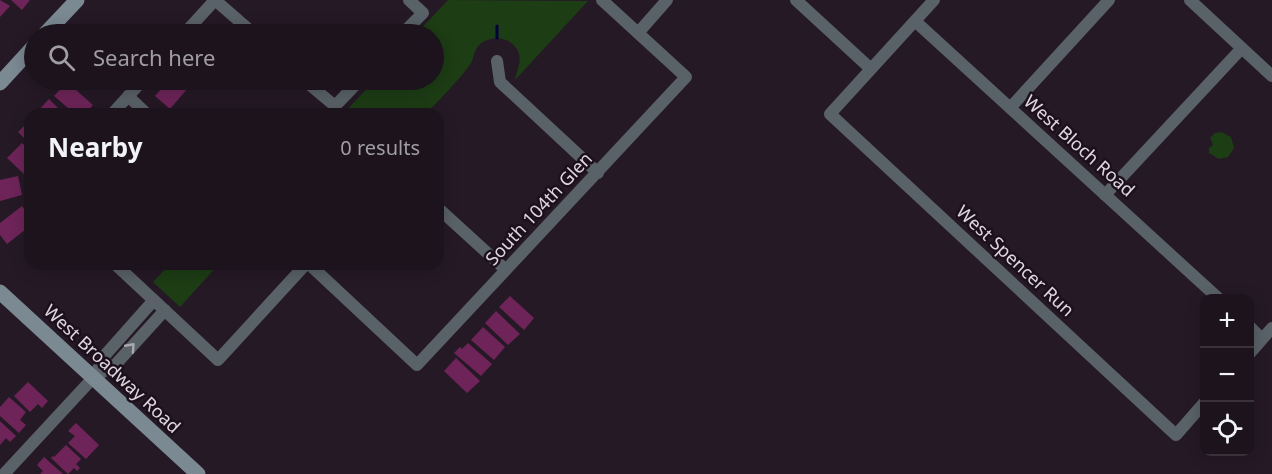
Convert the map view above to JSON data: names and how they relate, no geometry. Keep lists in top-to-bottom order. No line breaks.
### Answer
{"streets":{"main road":["West Broadway Road"],"street":["West Bloch Road","South 104th Glen","West Spencer Run"]},"page":{"search":"Search here","heading":["Nearby","0 results"],"map_buttons":["+","−"]}}
